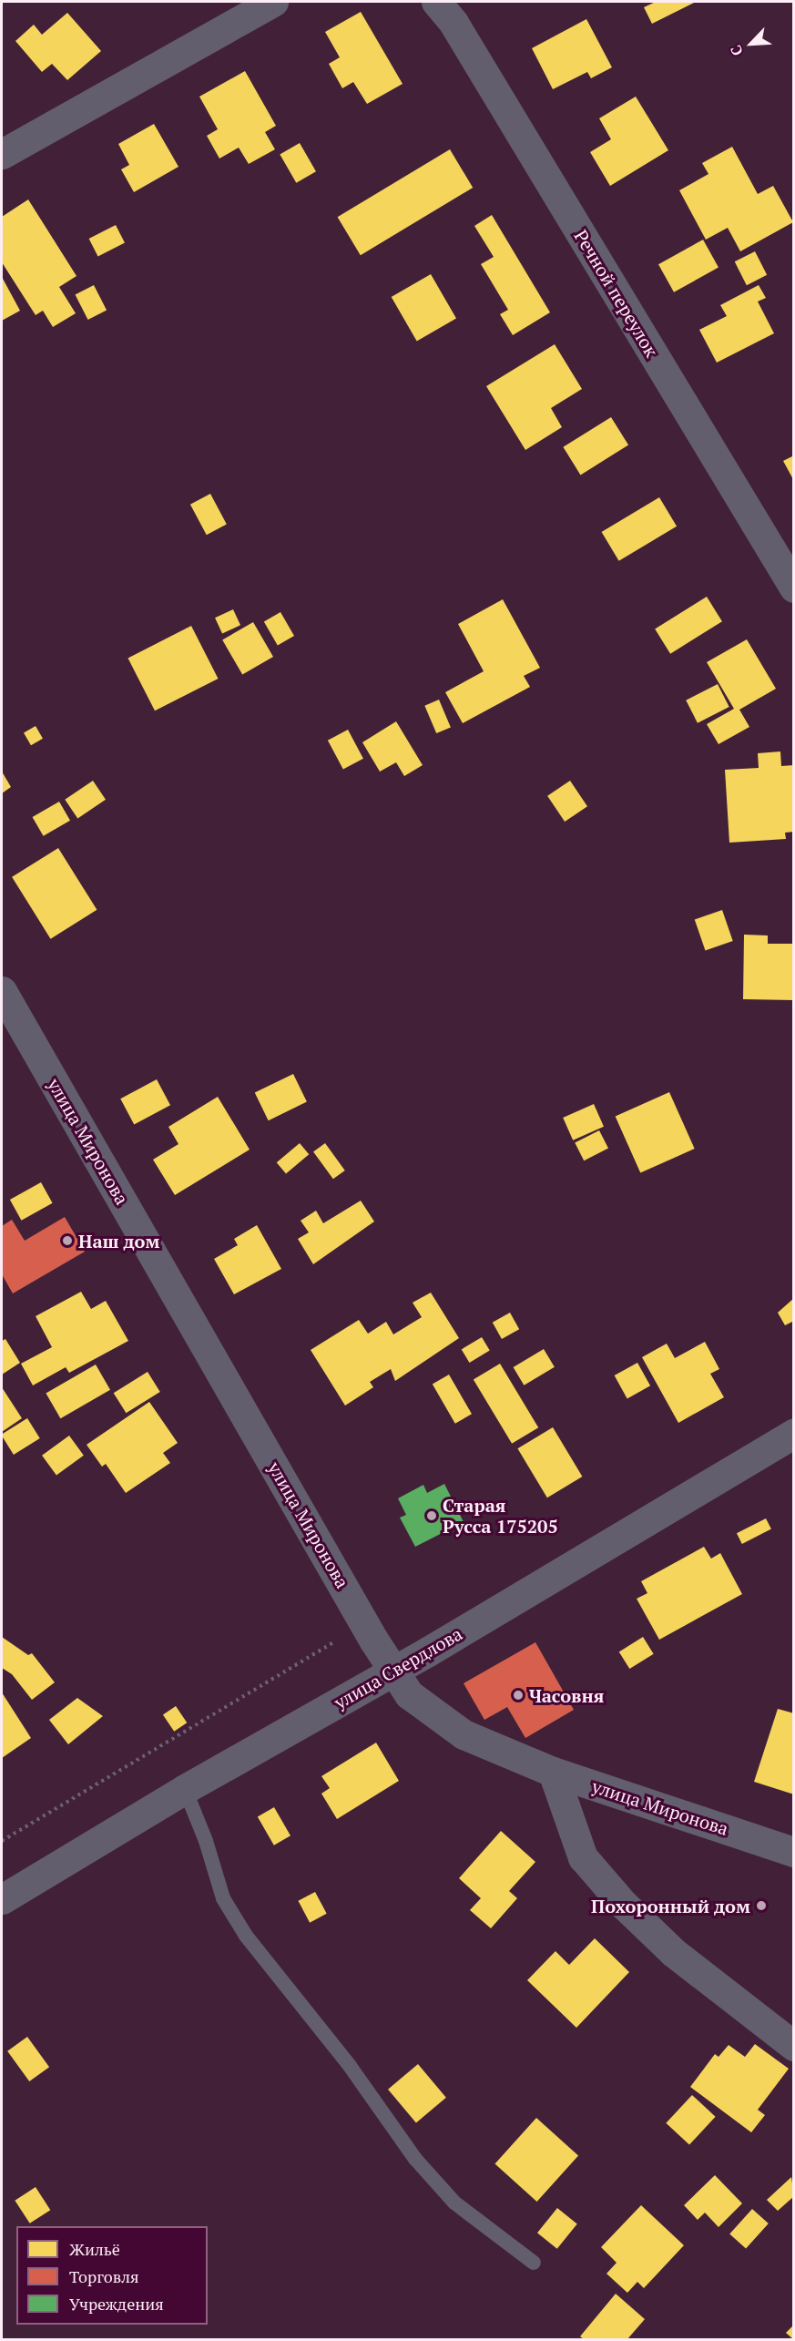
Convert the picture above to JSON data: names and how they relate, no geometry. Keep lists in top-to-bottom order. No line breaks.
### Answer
{"streets":{"street":["Речной переулок","улица Миронова","улица Свердлова"]},"crossings":[["улица Миронова","улица Свердлова"]],"places":["Наш дом","Старая Русса 175205","Часовня","Похоронный дом"],"legend":["Жильё","Торговля","Учреждения"],"north":"bottom left"}
